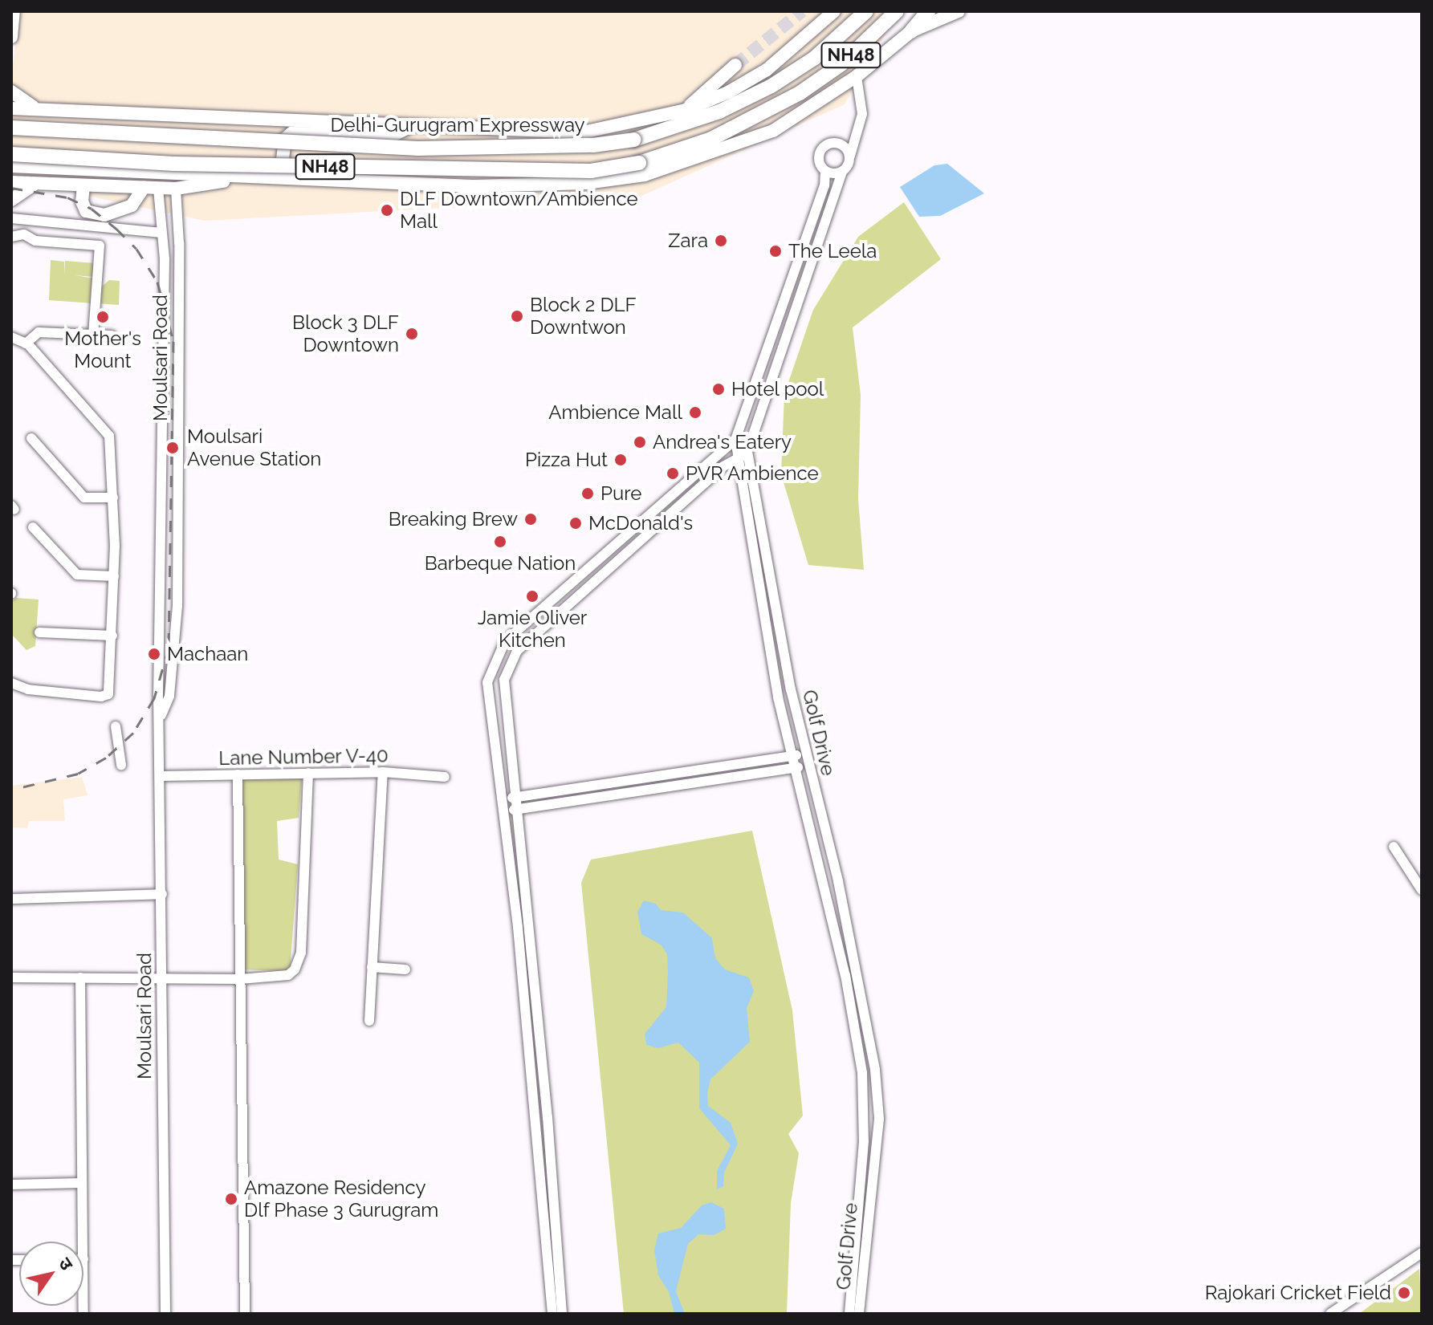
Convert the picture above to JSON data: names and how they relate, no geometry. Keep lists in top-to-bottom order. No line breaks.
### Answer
{"streets":{"highway":["NH48","Delhi-Gurugram Expressway"],"street":["Moulsari Road","Golf Drive","Lane Number V-40"]},"crossings":[["Moulsari Road","Lane Number V-40"]],"places":["DLF Downtown/Ambience Mall","Zara","The Leela","Block 2 DLF Downtwon","Mother's Mount","Block 3 DLF Downtown","Hotel pool","Ambience Mall","Andrea's Eatery","Moulsari Avenue Station","Pizza Hut","PVR Ambience","Pure","Breaking Brew","McDonald's","Barbeque Nation","Jamie Oliver Kitchen","Machaan","Amazone Residency Dlf Phase 3 Gurugram","Rajokari Cricket Field"],"north":"top right"}
